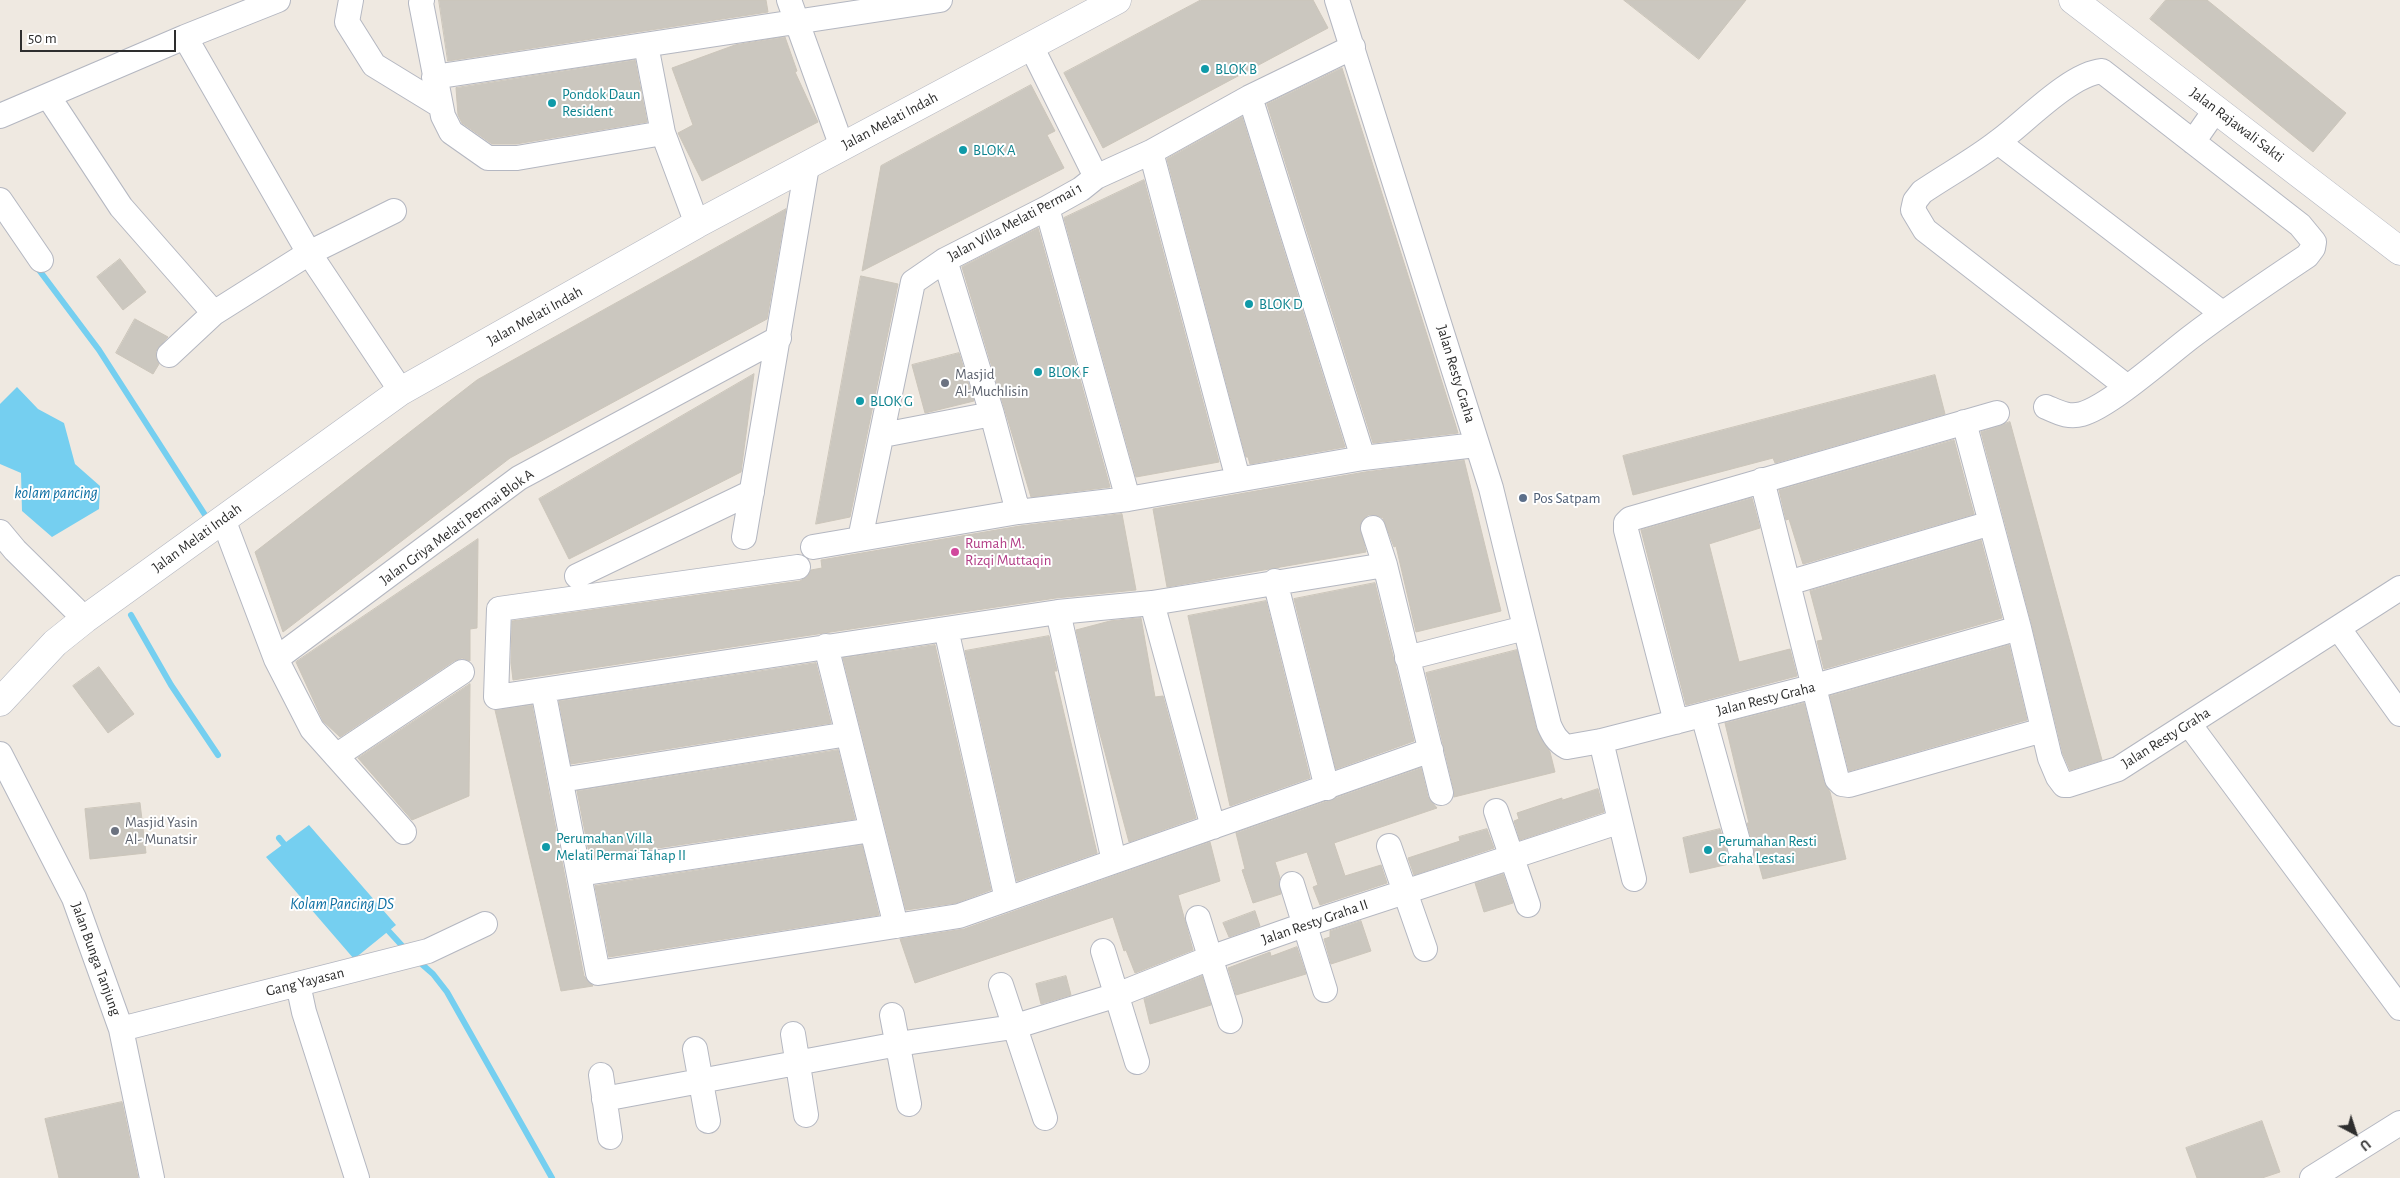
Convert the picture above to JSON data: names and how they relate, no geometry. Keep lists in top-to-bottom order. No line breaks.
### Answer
{"streets":{"main road":["Jalan Melati Indah","Jalan Rajawali Sakti"],"street":["Jalan Villa Melati Permai 1","Jalan Resty Graha","Jalan Griya Melati Permai Blok A","Jalan Resty Graha II","Jalan Bunga Tanjung","Gang Yayasan"]},"crossings":[["Jalan Villa Melati Permai 1","Jalan Resty Graha"],["Jalan Bunga Tanjung","Gang Yayasan"]],"water":["kolam pancing","Kolam Pancing DS"],"places":["BLOK B","Pondok Daun Resident","BLOK A","BLOK D","BLOK F","Masjid Al-Muchlisin","BLOK G","Pos Satpam","Rumah M. Rizqi Muttaqin","Masjid Yasin Al- Munatsir","Perumahan Villa Melati Permai Tahap II","Perumahan Resti Graha Lestasi"],"scale_bar":"50 m","north":"bottom right"}
